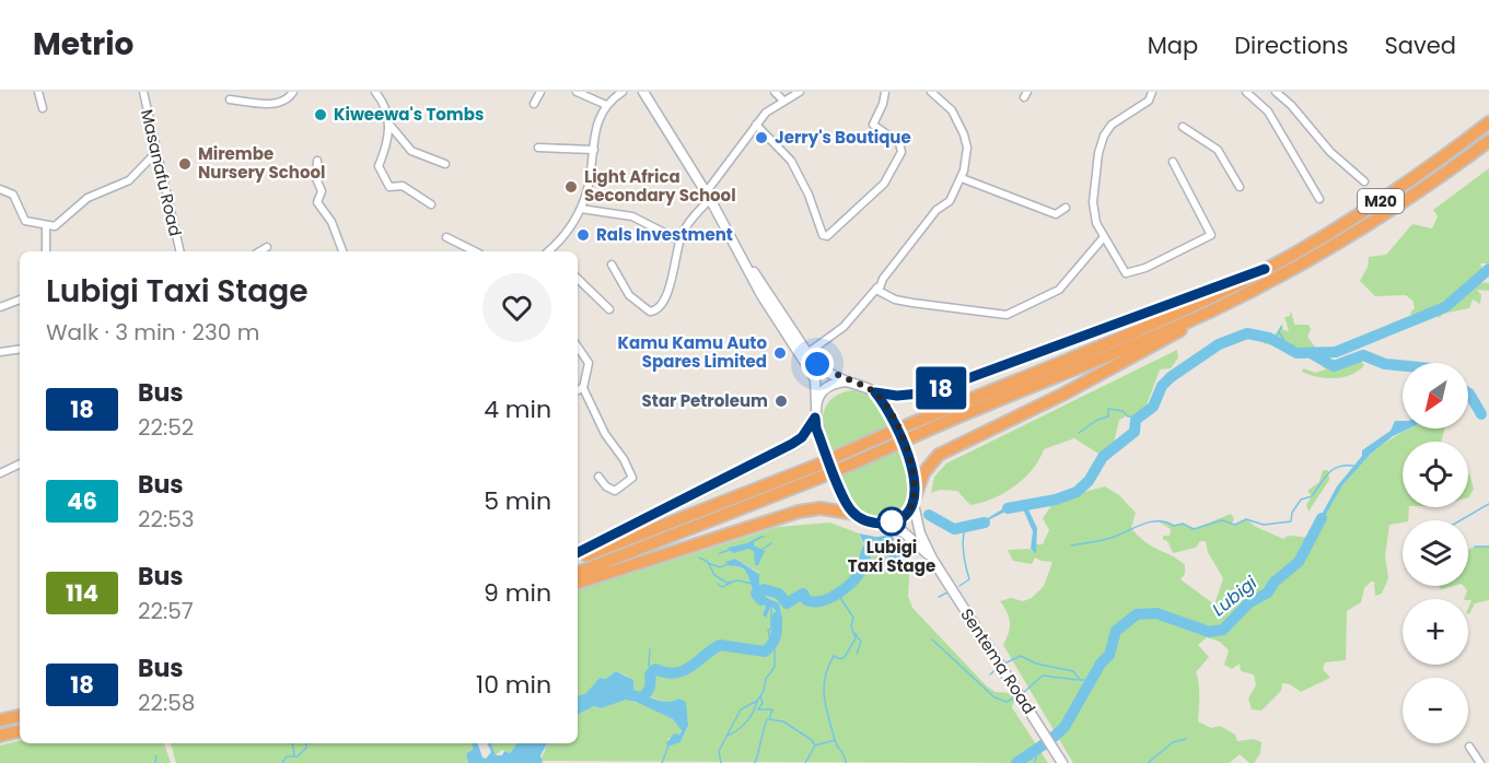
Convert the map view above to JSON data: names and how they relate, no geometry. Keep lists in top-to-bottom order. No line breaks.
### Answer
{"streets":{"highway":["M20"],"main road":["Sentema Road"],"street":["Masanafu Road"]},"water":["Lubigi"],"places":["Kiweewa's Tombs","Jerry's Boutique","Mirembe Nursery School","Light Africa Secondary School","Rals Investment","Kamu Kamu Auto Spares Limited","Star Petroleum","Lubigi Taxi Stage"],"lines":["bus line 18"],"north":"bottom left","page":{"header":"Metrio","nav":["Map","Directions","Saved"],"on_map":"18","heading":["Lubigi Taxi Stage","Walk · 3 min · 230 m"],"map_buttons":["+","−"],"list":[{"mark":"18","name":"Bus","note":"22:52","value":"4 min"},{"mark":"46","name":"Bus","note":"22:53","value":"5 min"},{"mark":"114","name":"Bus","note":"22:57","value":"9 min"},{"mark":"18","name":"Bus","note":"22:58","value":"10 min"}]}}
